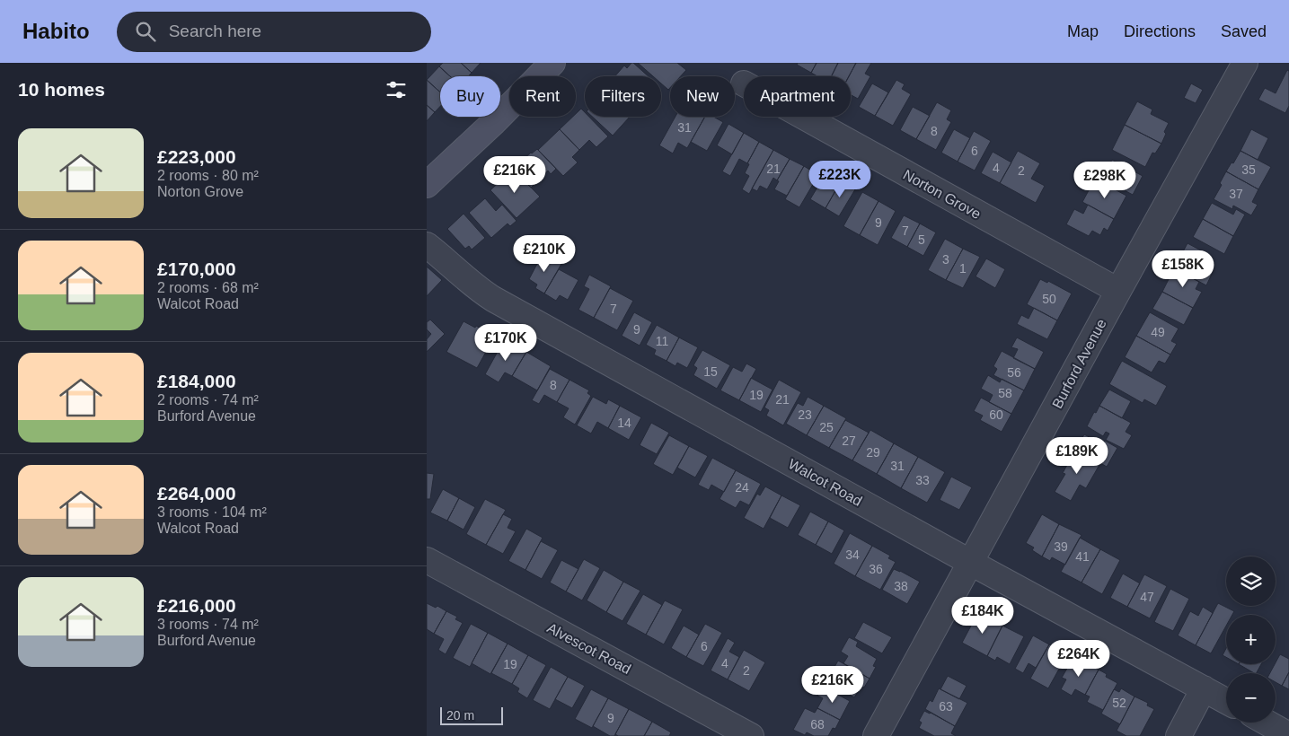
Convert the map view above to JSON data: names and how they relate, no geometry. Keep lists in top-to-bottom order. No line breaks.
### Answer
{"streets":{"street":["Norton Grove","Burford Avenue","Walcot Road","Alvescot Road"]},"crossings":[["Norton Grove","Burford Avenue"],["Burford Avenue","Walcot Road"]],"house_numbers":["31","8","6","4","21","35","2","37","9","7","5","3","1","50","7","9","49","11","15","56","8","58","19","21","23","60","14","25","27","29","31","33","24","39","34","41","36","38","47","6","4","19","2","52","63","9","68"],"scale_bar":"20 m","page":{"header":"Habito","search":"Search here","nav":["Map","Directions","Saved"],"heading":"10 homes","chip":["Buy","Rent","Filters","New","Apartment"],"list":[{"name":"£223,000","note":"2 rooms · 80 m² · Norton Grove"},{"name":"£170,000","note":"2 rooms · 68 m² · Walcot Road"},{"name":"£184,000","note":"2 rooms · 74 m² · Burford Avenue"},{"name":"£264,000","note":"3 rooms · 104 m² · Walcot Road"},{"name":"£216,000","note":"3 rooms · 74 m² · Burford Avenue"}],"price":["£216K","£223K","£298K","£210K","£158K","£170K","£189K","£184K","£264K","£216K"],"map_buttons":["+","−"],"scale":"20 m"}}
